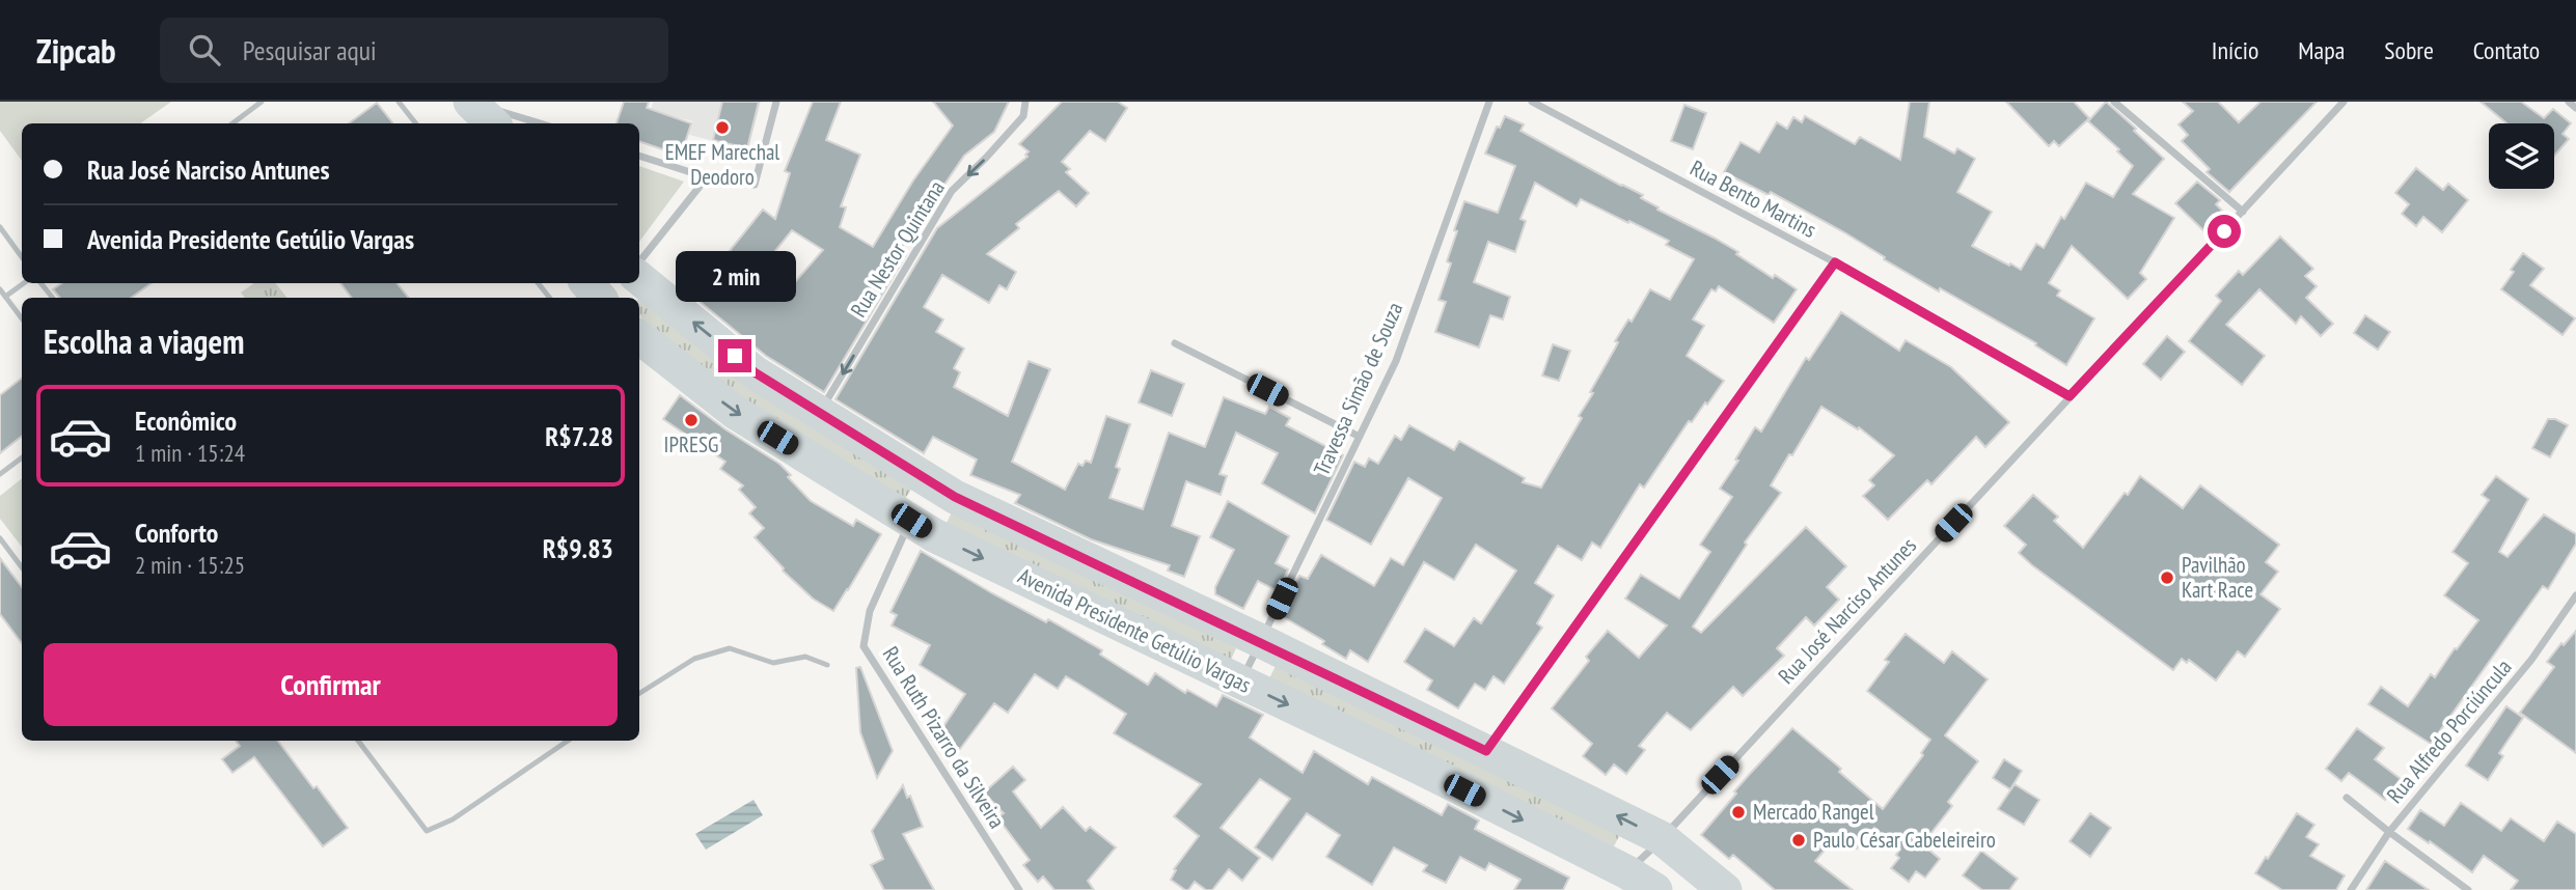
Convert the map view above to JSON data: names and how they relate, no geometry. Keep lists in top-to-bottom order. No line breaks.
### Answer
{"streets":{"main road":["Avenida Presidente Getúlio Vargas"],"street":["Rua Bento Martins","Rua Nestor Quintana","Travessa Simão de Souza","Rua José Narciso Antunes","Rua Alfredo Porciúncula","Rua Ruth Pizarro da Silveira"]},"crossings":[["Rua Bento Martins","Rua José Narciso Antunes"],["Rua Nestor Quintana","Avenida Presidente Getúlio Vargas"],["Travessa Simão de Souza","Avenida Presidente Getúlio Vargas"],["Rua José Narciso Antunes","Avenida Presidente Getúlio Vargas"],["Avenida Presidente Getúlio Vargas","Rua Ruth Pizarro da Silveira"]],"one_way":["Rua Nestor Quintana"],"places":["EMEF Marechal Deodoro","IPRESG","Pavilhão Kart Race","Mercado Rangel","Paulo César Cabeleireiro"],"page":{"header":"Zipcab","search":"Pesquisar aqui","nav":["Início","Mapa","Sobre","Contato"],"banner":["Rua José Narciso Antunes","Avenida Presidente Getúlio Vargas"],"bubble":"2 min","heading":"Escolha a viagem","list":[{"name":"Econômico","note":"1 min · 15:24","value":"R$7.28"},{"name":"Conforto","note":"2 min · 15:25","value":"R$9.83"}],"buttons":"Confirmar"}}
